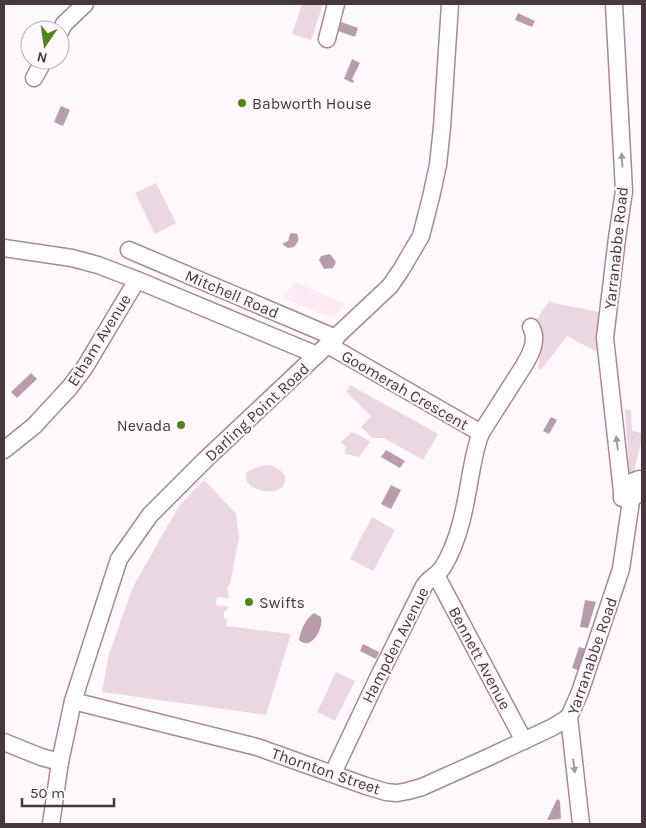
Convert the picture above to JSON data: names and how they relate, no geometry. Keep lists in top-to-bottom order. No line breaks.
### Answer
{"streets":{"street":["Yarranabbe Road","Mitchell Road","Etham Avenue","Goomerah Crescent","Darling Point Road","Hampden Avenue","Bennett Avenue","Thornton Street"]},"crossings":[["Yarranabbe Road","Thornton Street"],["Mitchell Road","Etham Avenue"],["Mitchell Road","Goomerah Crescent"],["Mitchell Road","Darling Point Road"],["Etham Avenue","Goomerah Crescent"],["Etham Avenue","Darling Point Road"],["Goomerah Crescent","Darling Point Road"],["Goomerah Crescent","Hampden Avenue"],["Darling Point Road","Thornton Street"],["Hampden Avenue","Bennett Avenue"],["Hampden Avenue","Thornton Street"],["Bennett Avenue","Thornton Street"]],"places":["Babworth House","Nevada","Swifts"],"scale_bar":"50 m","north":"bottom"}
